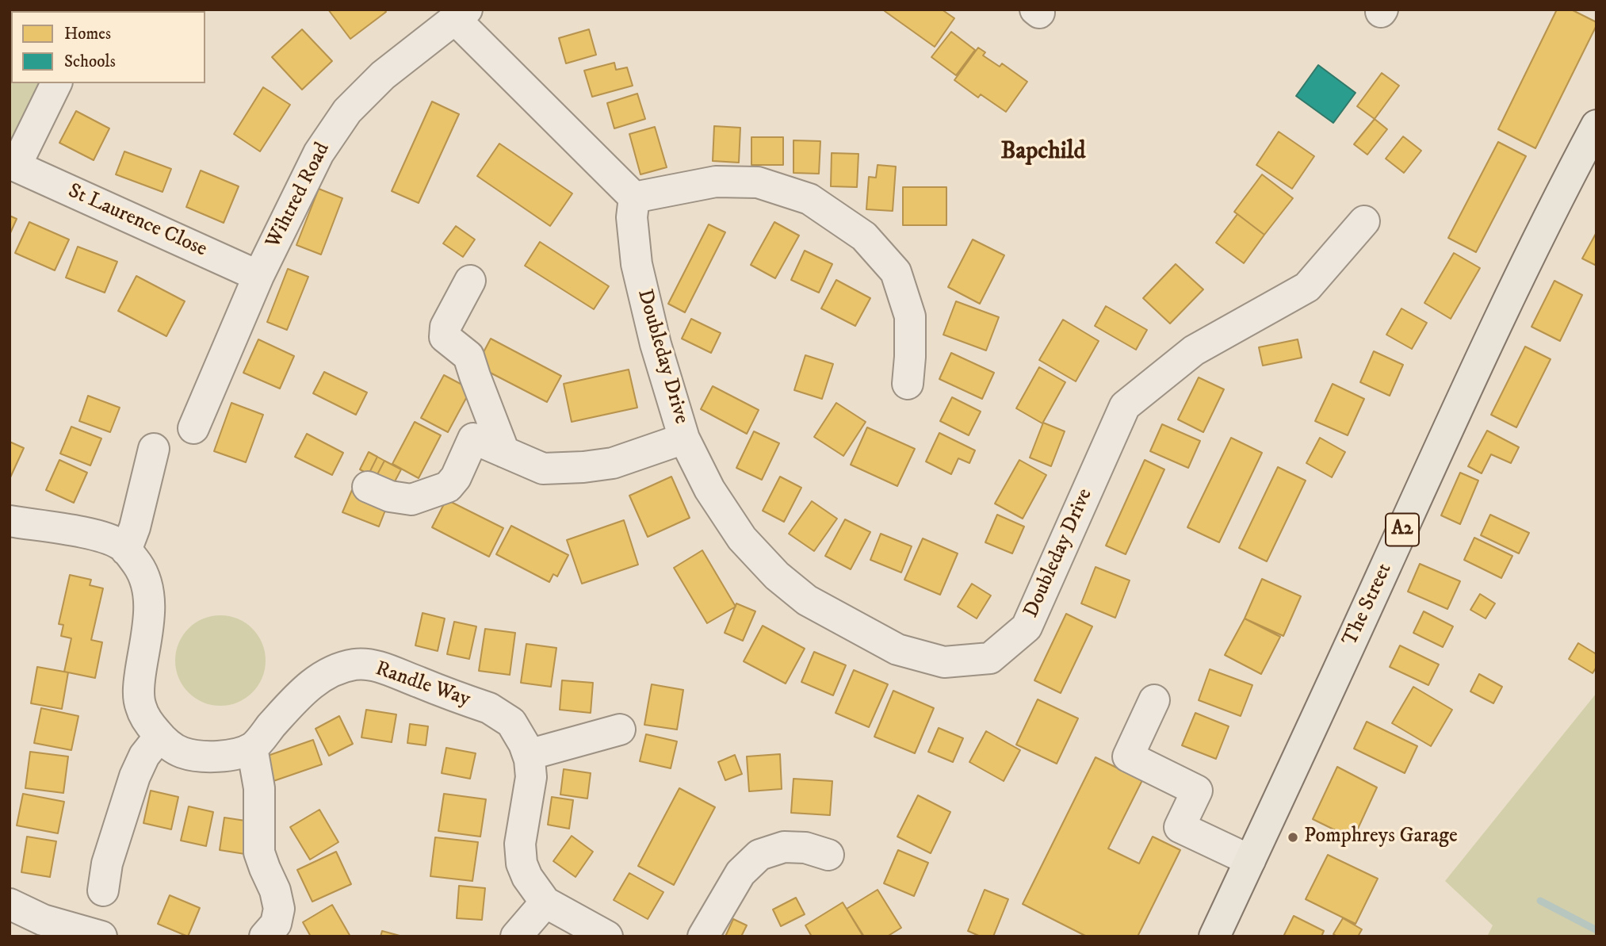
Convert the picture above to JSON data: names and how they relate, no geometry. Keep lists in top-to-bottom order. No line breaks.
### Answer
{"streets":{"main road":["A2","The Street"],"street":["Wihtred Road","St Laurence Close","Doubleday Drive","Randle Way"]},"crossings":[["Wihtred Road","St Laurence Close"]],"districts":["Bapchild"],"places":["Pomphreys Garage"],"legend":["Homes","Schools"]}
